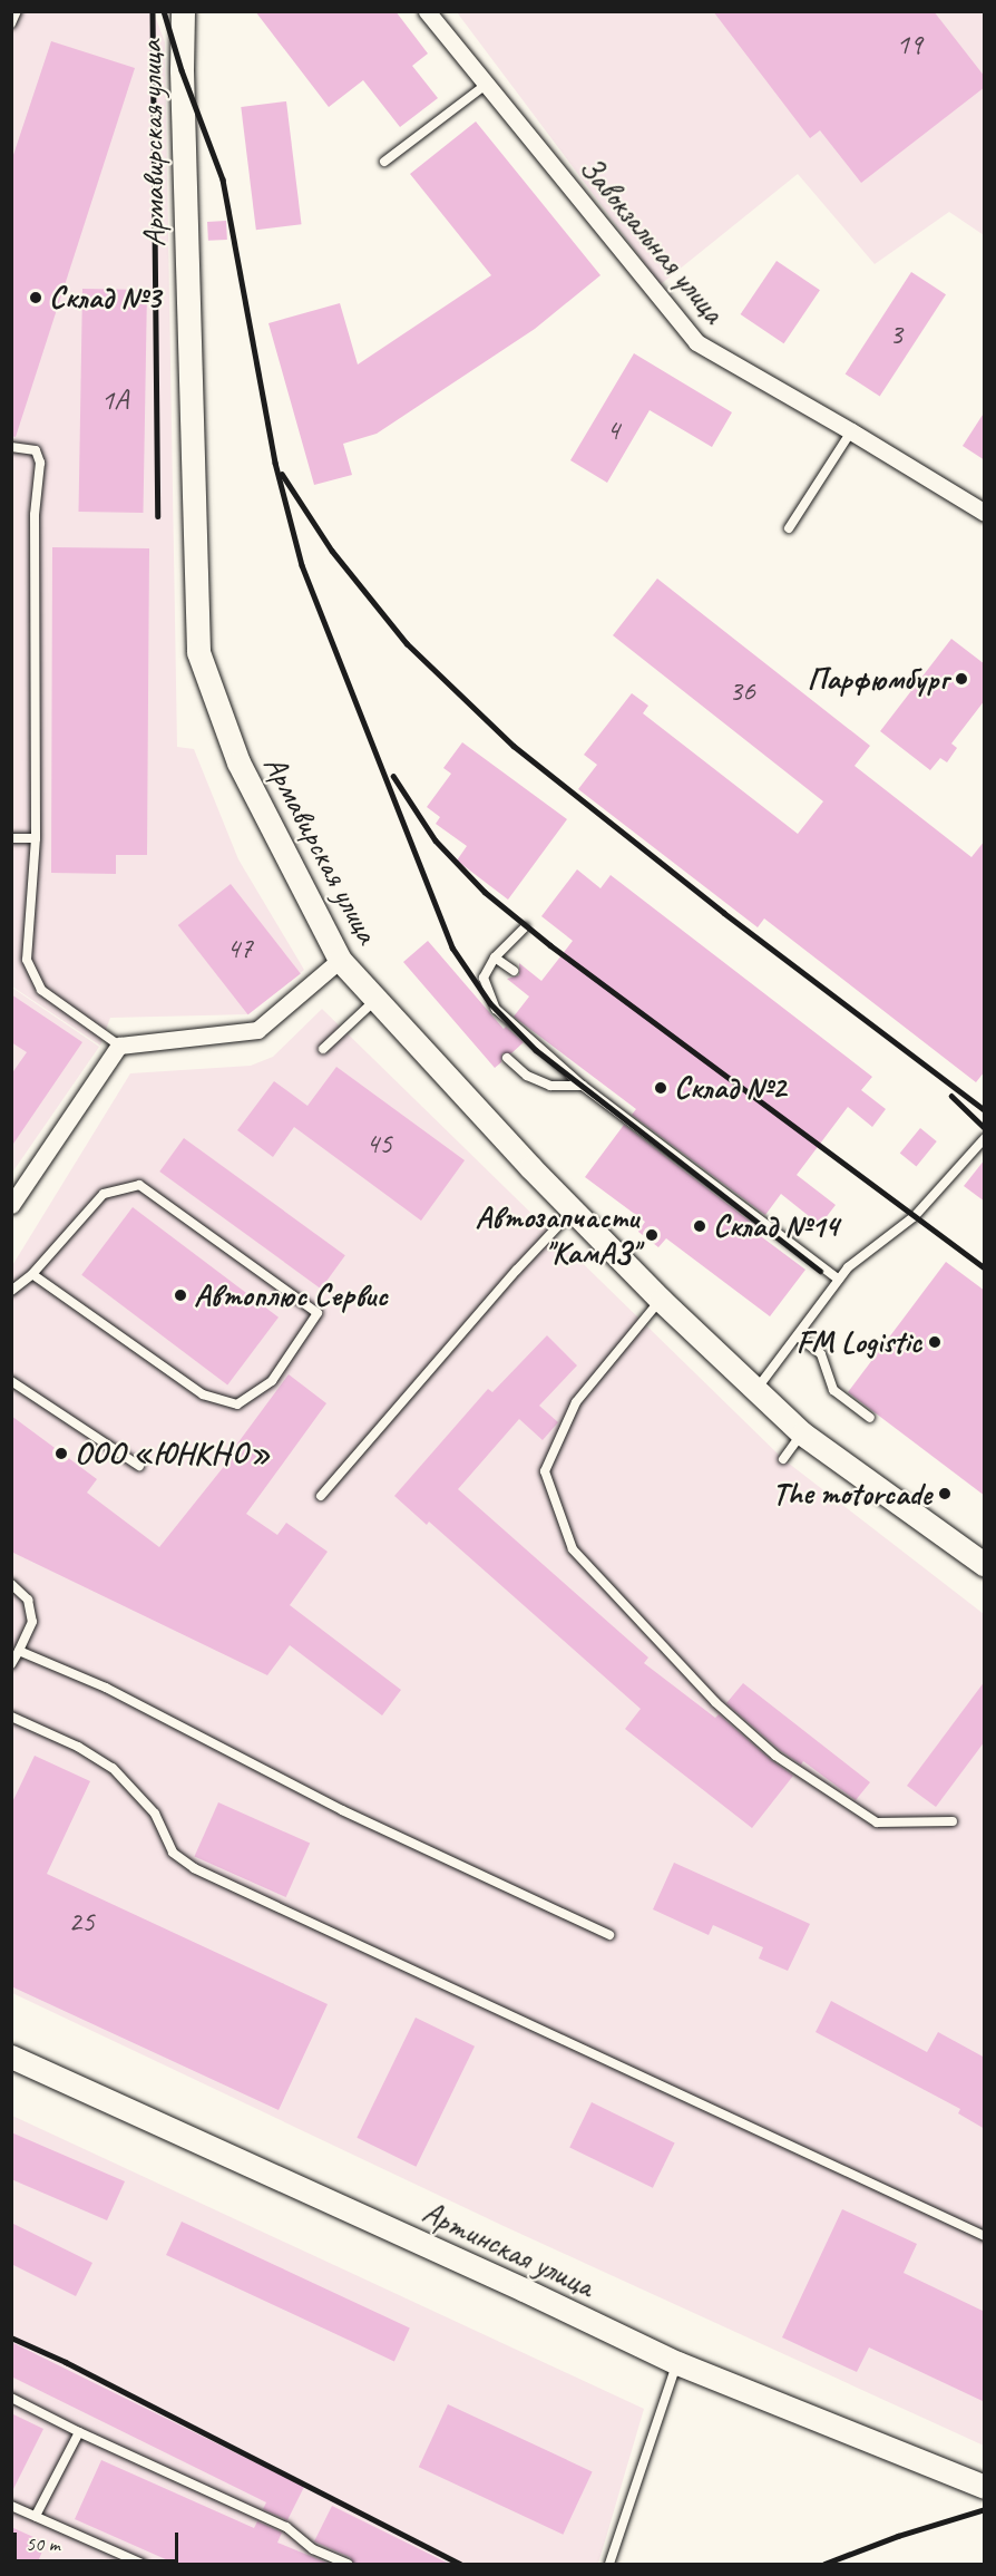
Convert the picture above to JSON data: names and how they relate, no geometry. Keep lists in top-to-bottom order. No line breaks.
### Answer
{"streets":{"main road":["Армавирская улица","Артинская улица"],"street":["Завокзальная улица"]},"places":["Склад №3","Парфюмбург","Склад №2","Склад №14","Автозапчасти \"КамАЗ\"","Автоплюс Сервис","FM Logistic","ООО «ЮНКНО»","The motorcade"],"house_numbers":["19","3","1А","4","36","47","45","25"],"scale_bar":"50 m"}
